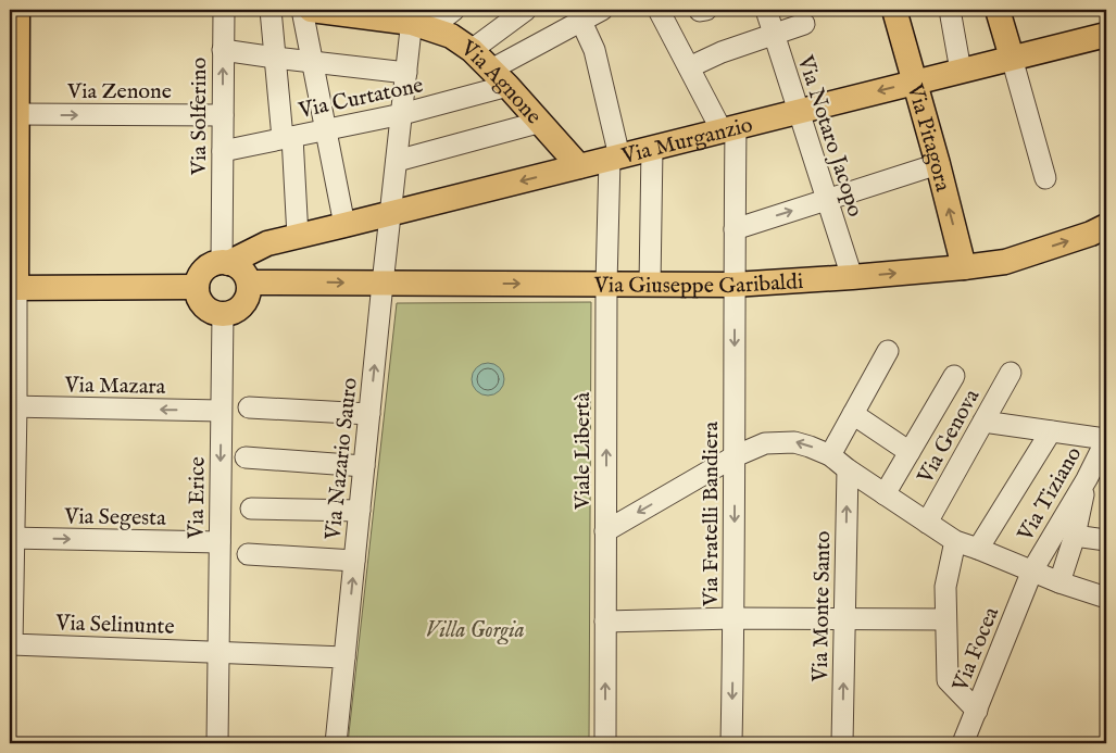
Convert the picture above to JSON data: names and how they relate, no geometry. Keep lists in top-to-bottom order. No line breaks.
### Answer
{"streets":{"main road":["Via Agnone","Via Pitagora","Via Murganzio","Via Giuseppe Garibaldi"],"street":["Via Zenone","Via Curtatone","Via Solferino","Via Notaro Jacopo","Via Mazara","Via Genova","Viale Libertà","Via Nazario Sauro","Via Tiziano","Via Erice","Via Fratelli Bandiera","Via Segesta","Via Monte Santo","Via Selinunte","Via Focea"]},"crossings":[["Via Agnone","Via Curtatone"],["Via Agnone","Via Murganzio"],["Via Agnone","Via Nazario Sauro"],["Via Zenone","Via Solferino"],["Via Curtatone","Via Solferino"],["Via Curtatone","Viale Libertà"],["Via Curtatone","Via Nazario Sauro"],["Via Solferino","Via Murganzio"],["Via Solferino","Via Giuseppe Garibaldi"],["Via Solferino","Via Erice"],["Via Notaro Jacopo","Via Murganzio"],["Via Notaro Jacopo","Via Giuseppe Garibaldi"],["Via Pitagora","Via Murganzio"],["Via Pitagora","Via Giuseppe Garibaldi"],["Via Murganzio","Via Giuseppe Garibaldi"],["Via Murganzio","Viale Libertà"],["Via Murganzio","Via Nazario Sauro"],["Via Murganzio","Via Erice"],["Via Murganzio","Via Fratelli Bandiera"],["Via Giuseppe Garibaldi","Viale Libertà"],["Via Giuseppe Garibaldi","Via Nazario Sauro"],["Via Giuseppe Garibaldi","Via Erice"],["Via Giuseppe Garibaldi","Via Fratelli Bandiera"],["Via Mazara","Via Erice"],["Via Nazario Sauro","Via Selinunte"],["Via Tiziano","Via Focea"],["Via Erice","Via Segesta"],["Via Erice","Via Selinunte"],["Via Segesta","Via Selinunte"]],"one_way":["Via Zenone","Via Pitagora","Via Giuseppe Garibaldi","Via Mazara","Viale Libertà","Via Fratelli Bandiera","Via Segesta","Via Monte Santo"],"parks":["Villa Gorgia"]}
